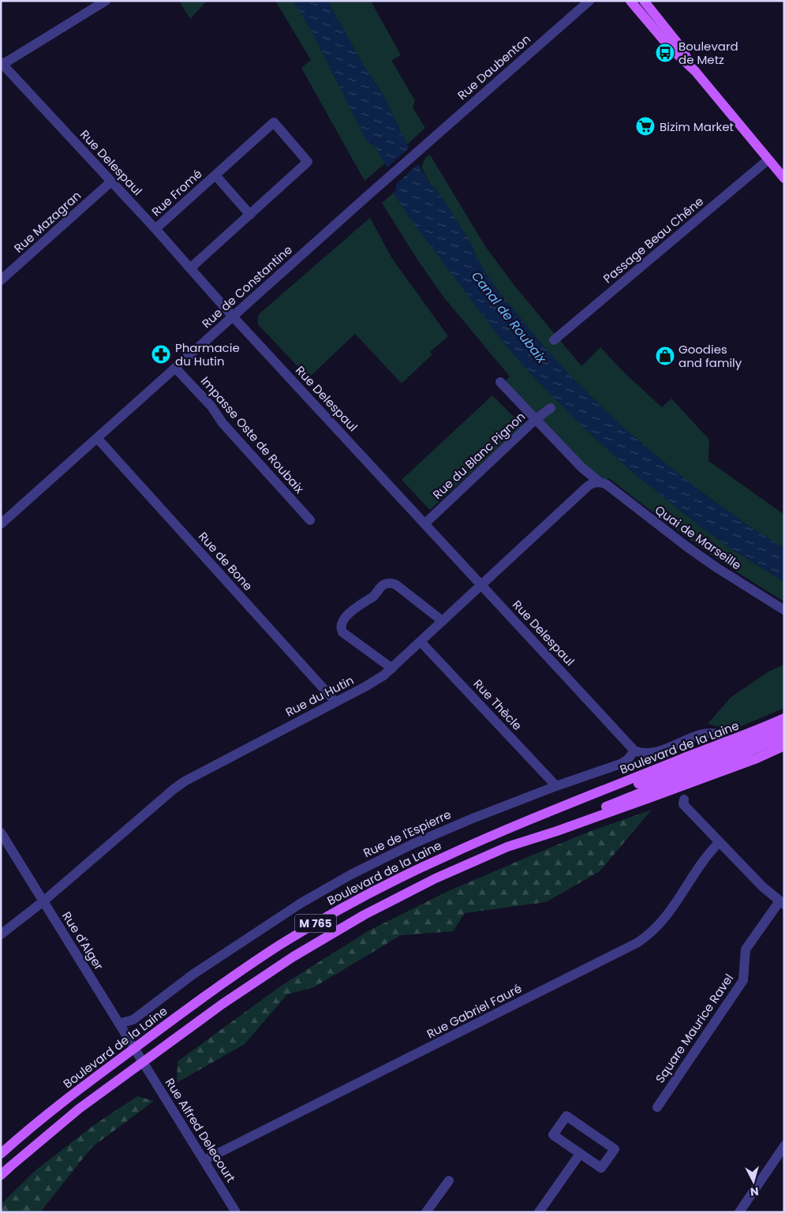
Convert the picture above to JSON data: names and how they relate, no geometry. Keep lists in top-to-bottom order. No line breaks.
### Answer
{"streets":{"main road":["Boulevard de la Laine","M 765"],"street":["Rue Daubenton","Rue Delespaul","Rue Fromé","Rue Mazagran","Passage Beau Chêne","Rue de Constantine","Impasse Oste de Roubaix","Rue du Blanc Pignon","Quai de Marseille","Rue de Bone","Rue du Hutin","Rue Thècle","Rue de l'Espierre","Rue d'Alger","Rue Gabriel Fauré","Square Maurice Ravel","Rue Alfred Delecourt"]},"crossings":[["Rue Daubenton","Rue de Constantine"],["Rue Delespaul","Rue Fromé"],["Rue Delespaul","Rue Mazagran"],["Rue Delespaul","Rue de Constantine"],["Rue Delespaul","Rue du Blanc Pignon"],["Rue Delespaul","Rue du Hutin"],["Rue Delespaul","Rue de l'Espierre"],["Rue de Constantine","Impasse Oste de Roubaix"],["Rue de Constantine","Rue de Bone"],["Rue du Blanc Pignon","Quai de Marseille"],["Quai de Marseille","Rue du Hutin"],["Rue de Bone","Rue du Hutin"],["Rue du Hutin","Rue Thècle"],["Rue du Hutin","Rue d'Alger"],["Rue Thècle","Rue de l'Espierre"],["Boulevard de la Laine","Rue d'Alger"],["Rue de l'Espierre","Rue d'Alger"],["M 765","Rue d'Alger"],["M 765","Rue Alfred Delecourt"],["Rue d'Alger","Rue Alfred Delecourt"],["Rue Gabriel Fauré","Rue Alfred Delecourt"]],"water":["Canal de Roubaix"],"places":{"bus stop":["Boulevard de Metz"],"supermarket":["Bizim Market"],"pharmacy":["Pharmacie du Hutin"],"shop":["Goodies and family"]},"north":"bottom"}
